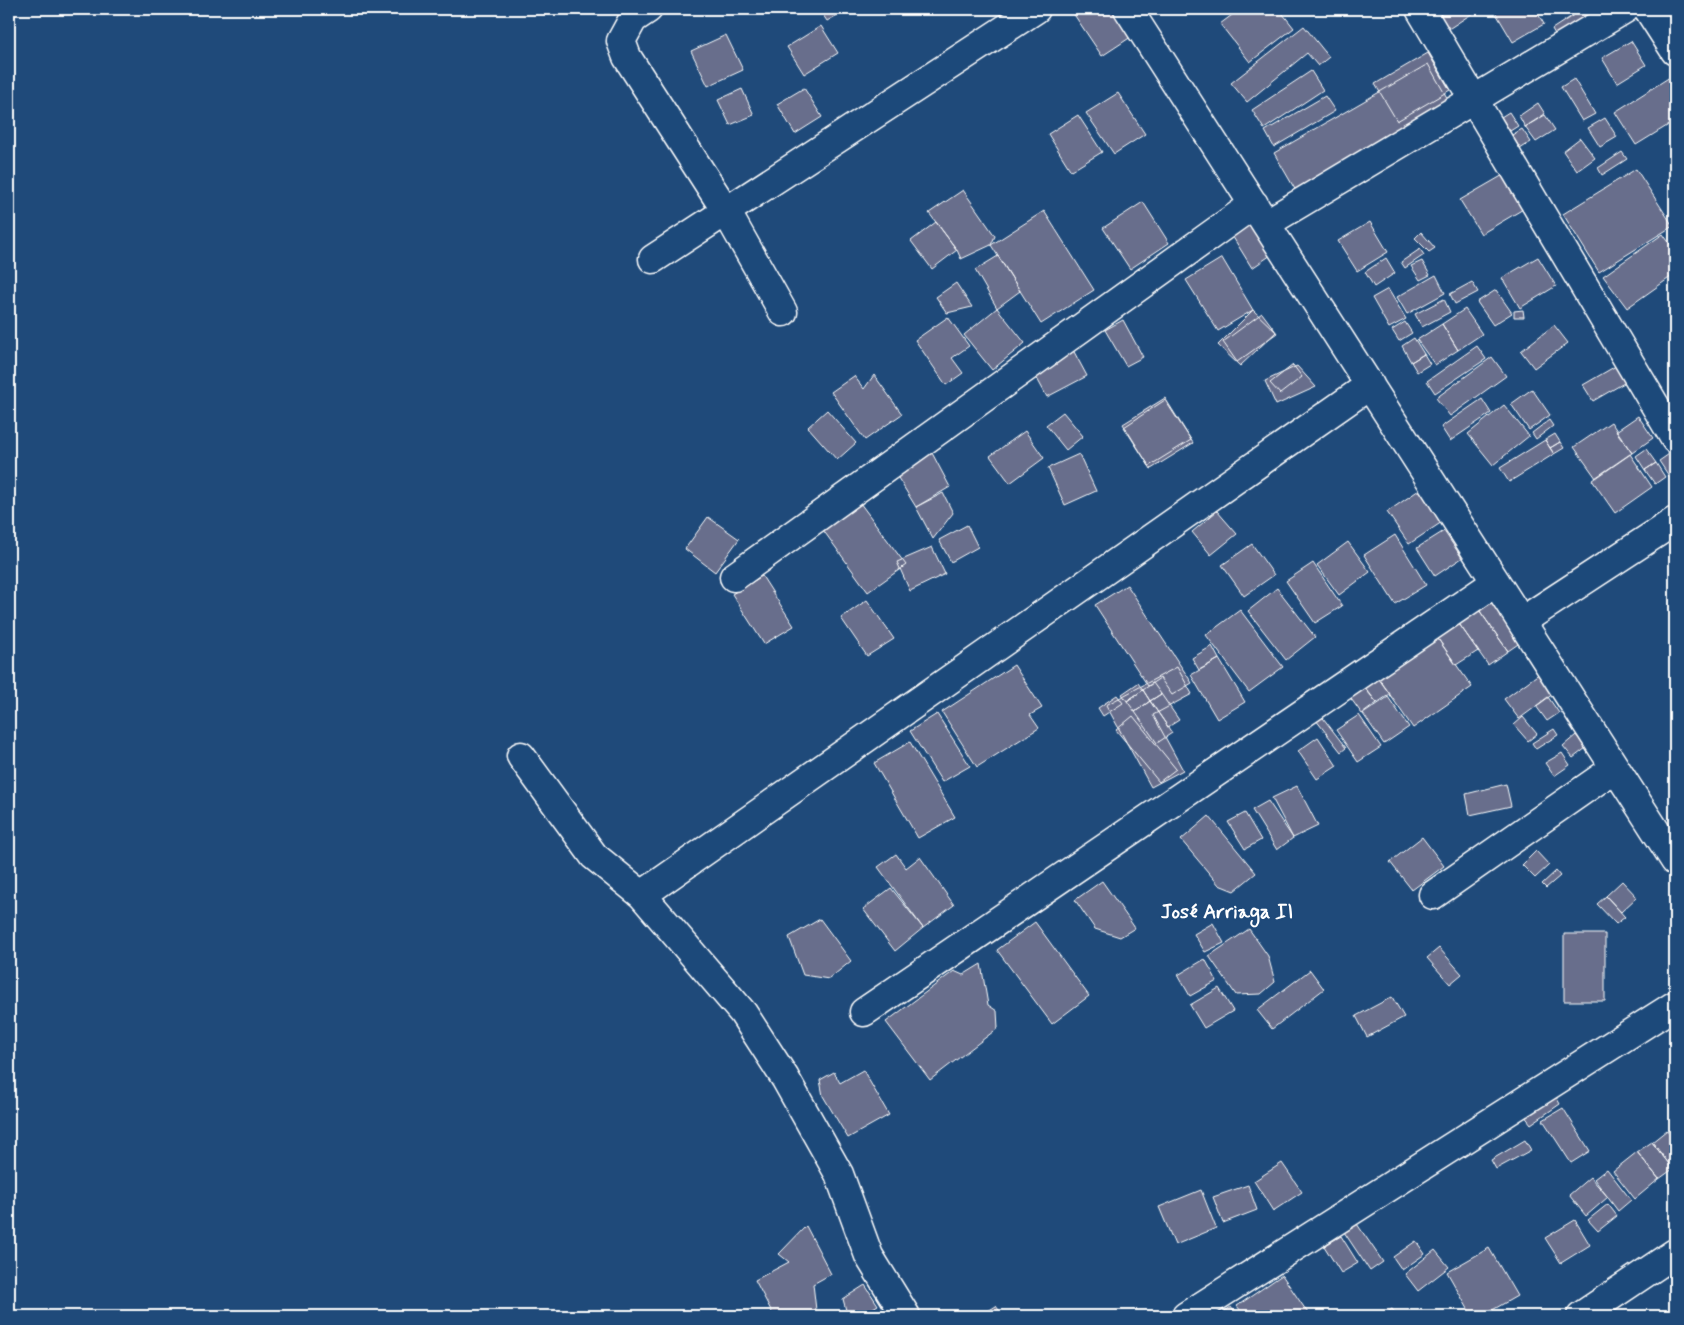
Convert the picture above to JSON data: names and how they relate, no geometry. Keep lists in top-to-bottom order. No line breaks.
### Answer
{"districts":["José Arriaga II"]}
